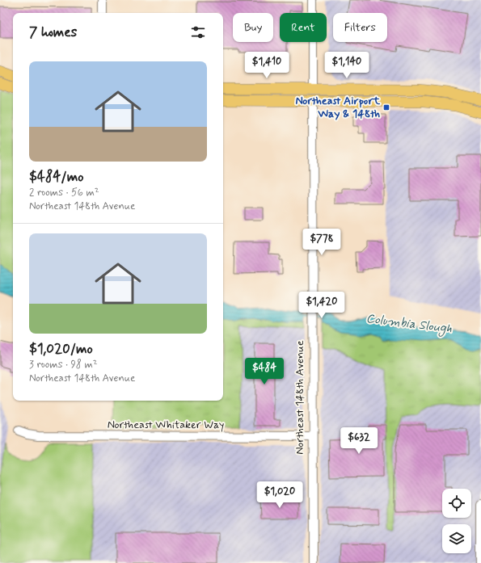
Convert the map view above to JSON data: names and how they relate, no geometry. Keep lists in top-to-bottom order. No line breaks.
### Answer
{"streets":{"main road":["Northeast 148th Avenue"],"street":["Northeast Whitaker Way"]},"crossings":[["Northeast 148th Avenue","Northeast Whitaker Way"]],"water":["Columbia Slough"],"places":{"transit":["Northeast Airport Way & 148th"]},"page":{"chip":["Buy","Rent","Filters"],"heading":"7 homes","price":["$1,410","$1,140","$778","$1,420","$484","$632","$1,020"],"list":[{"name":"$484/mo","note":"2 rooms · 56 m² · Northeast 148th Avenue"},{"name":"$1,020/mo","note":"3 rooms · 98 m² · Northeast 148th Avenue"}]}}
